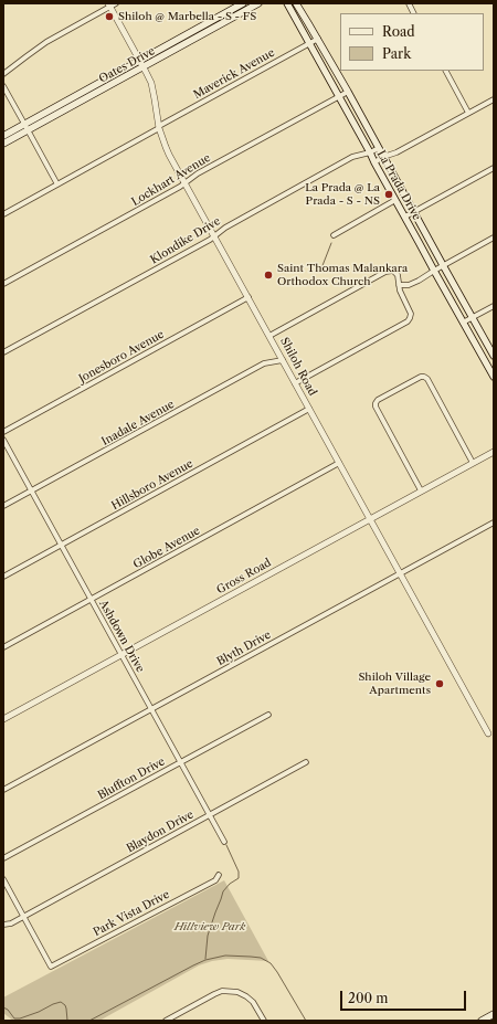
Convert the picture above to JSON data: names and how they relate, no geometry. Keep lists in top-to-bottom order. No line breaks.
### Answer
{"streets":{"main road":["Oates Drive","La Prada Drive"],"street":["Maverick Avenue","Lockhart Avenue","Klondike Drive","Jonesboro Avenue","Shiloh Road","Inadale Avenue","Hillsboro Avenue","Globe Avenue","Gross Road","Ashdown Drive","Blyth Drive","Bluffton Drive","Blaydon Drive","Park Vista Drive"]},"crossings":[["Oates Drive","Shiloh Road"],["Maverick Avenue","La Prada Drive"],["Maverick Avenue","Shiloh Road"],["Lockhart Avenue","La Prada Drive"],["Lockhart Avenue","Shiloh Road"],["La Prada Drive","Klondike Drive"],["Klondike Drive","Shiloh Road"],["Jonesboro Avenue","Shiloh Road"],["Shiloh Road","Inadale Avenue"],["Shiloh Road","Hillsboro Avenue"],["Shiloh Road","Globe Avenue"],["Shiloh Road","Gross Road"],["Shiloh Road","Blyth Drive"],["Inadale Avenue","Ashdown Drive"],["Hillsboro Avenue","Ashdown Drive"],["Globe Avenue","Ashdown Drive"],["Gross Road","Ashdown Drive"],["Ashdown Drive","Blyth Drive"],["Ashdown Drive","Bluffton Drive"],["Ashdown Drive","Blaydon Drive"],["Blaydon Drive","Park Vista Drive"]],"parks":["Hillview Park"],"places":["Shiloh @ Marbella - S - FS","La Prada @ La Prada - S - NS","Saint Thomas Malankara Orthodox Church","Shiloh Village Apartments"],"legend":["Road","Park"],"scale_bar":"200 m"}
